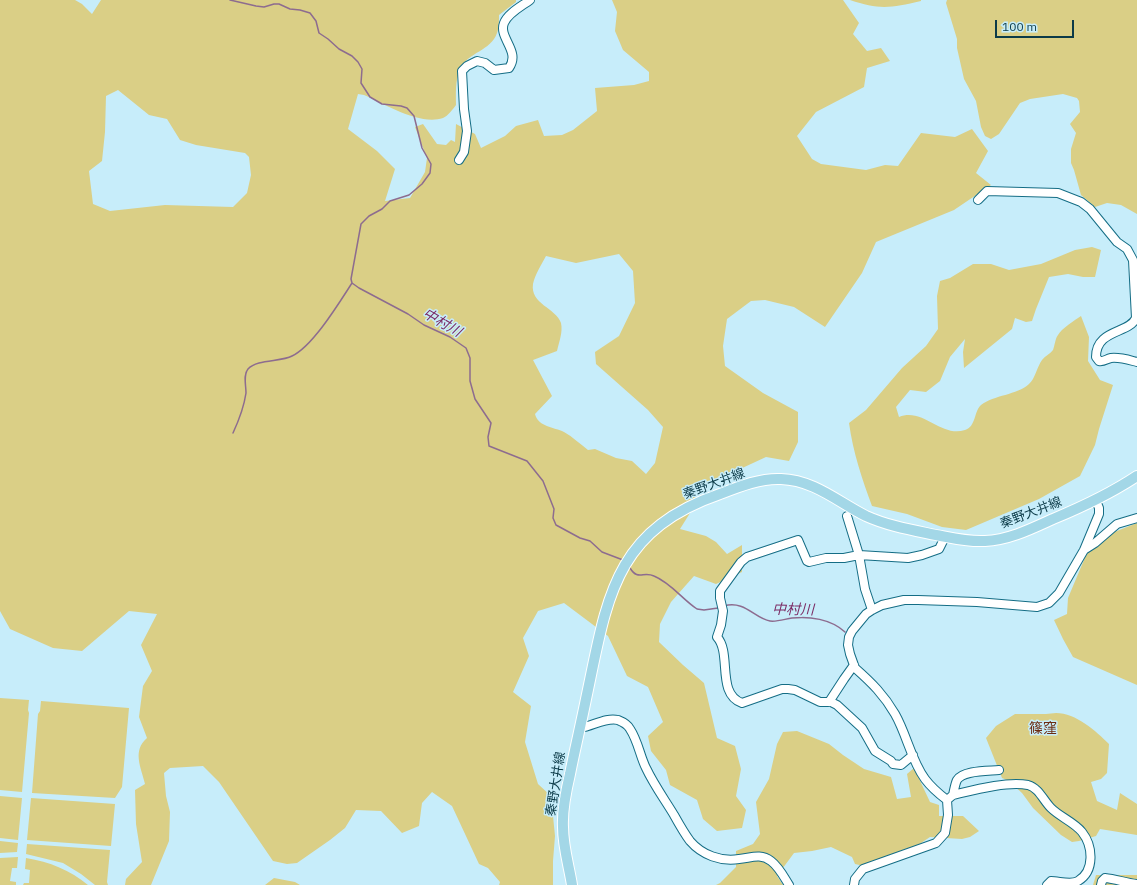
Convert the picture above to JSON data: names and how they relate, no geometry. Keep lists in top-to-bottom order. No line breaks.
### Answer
{"streets":{"main road":["秦野大井線"]},"districts":["篠窪"],"water":["中村川"],"scale_bar":"100 m"}
